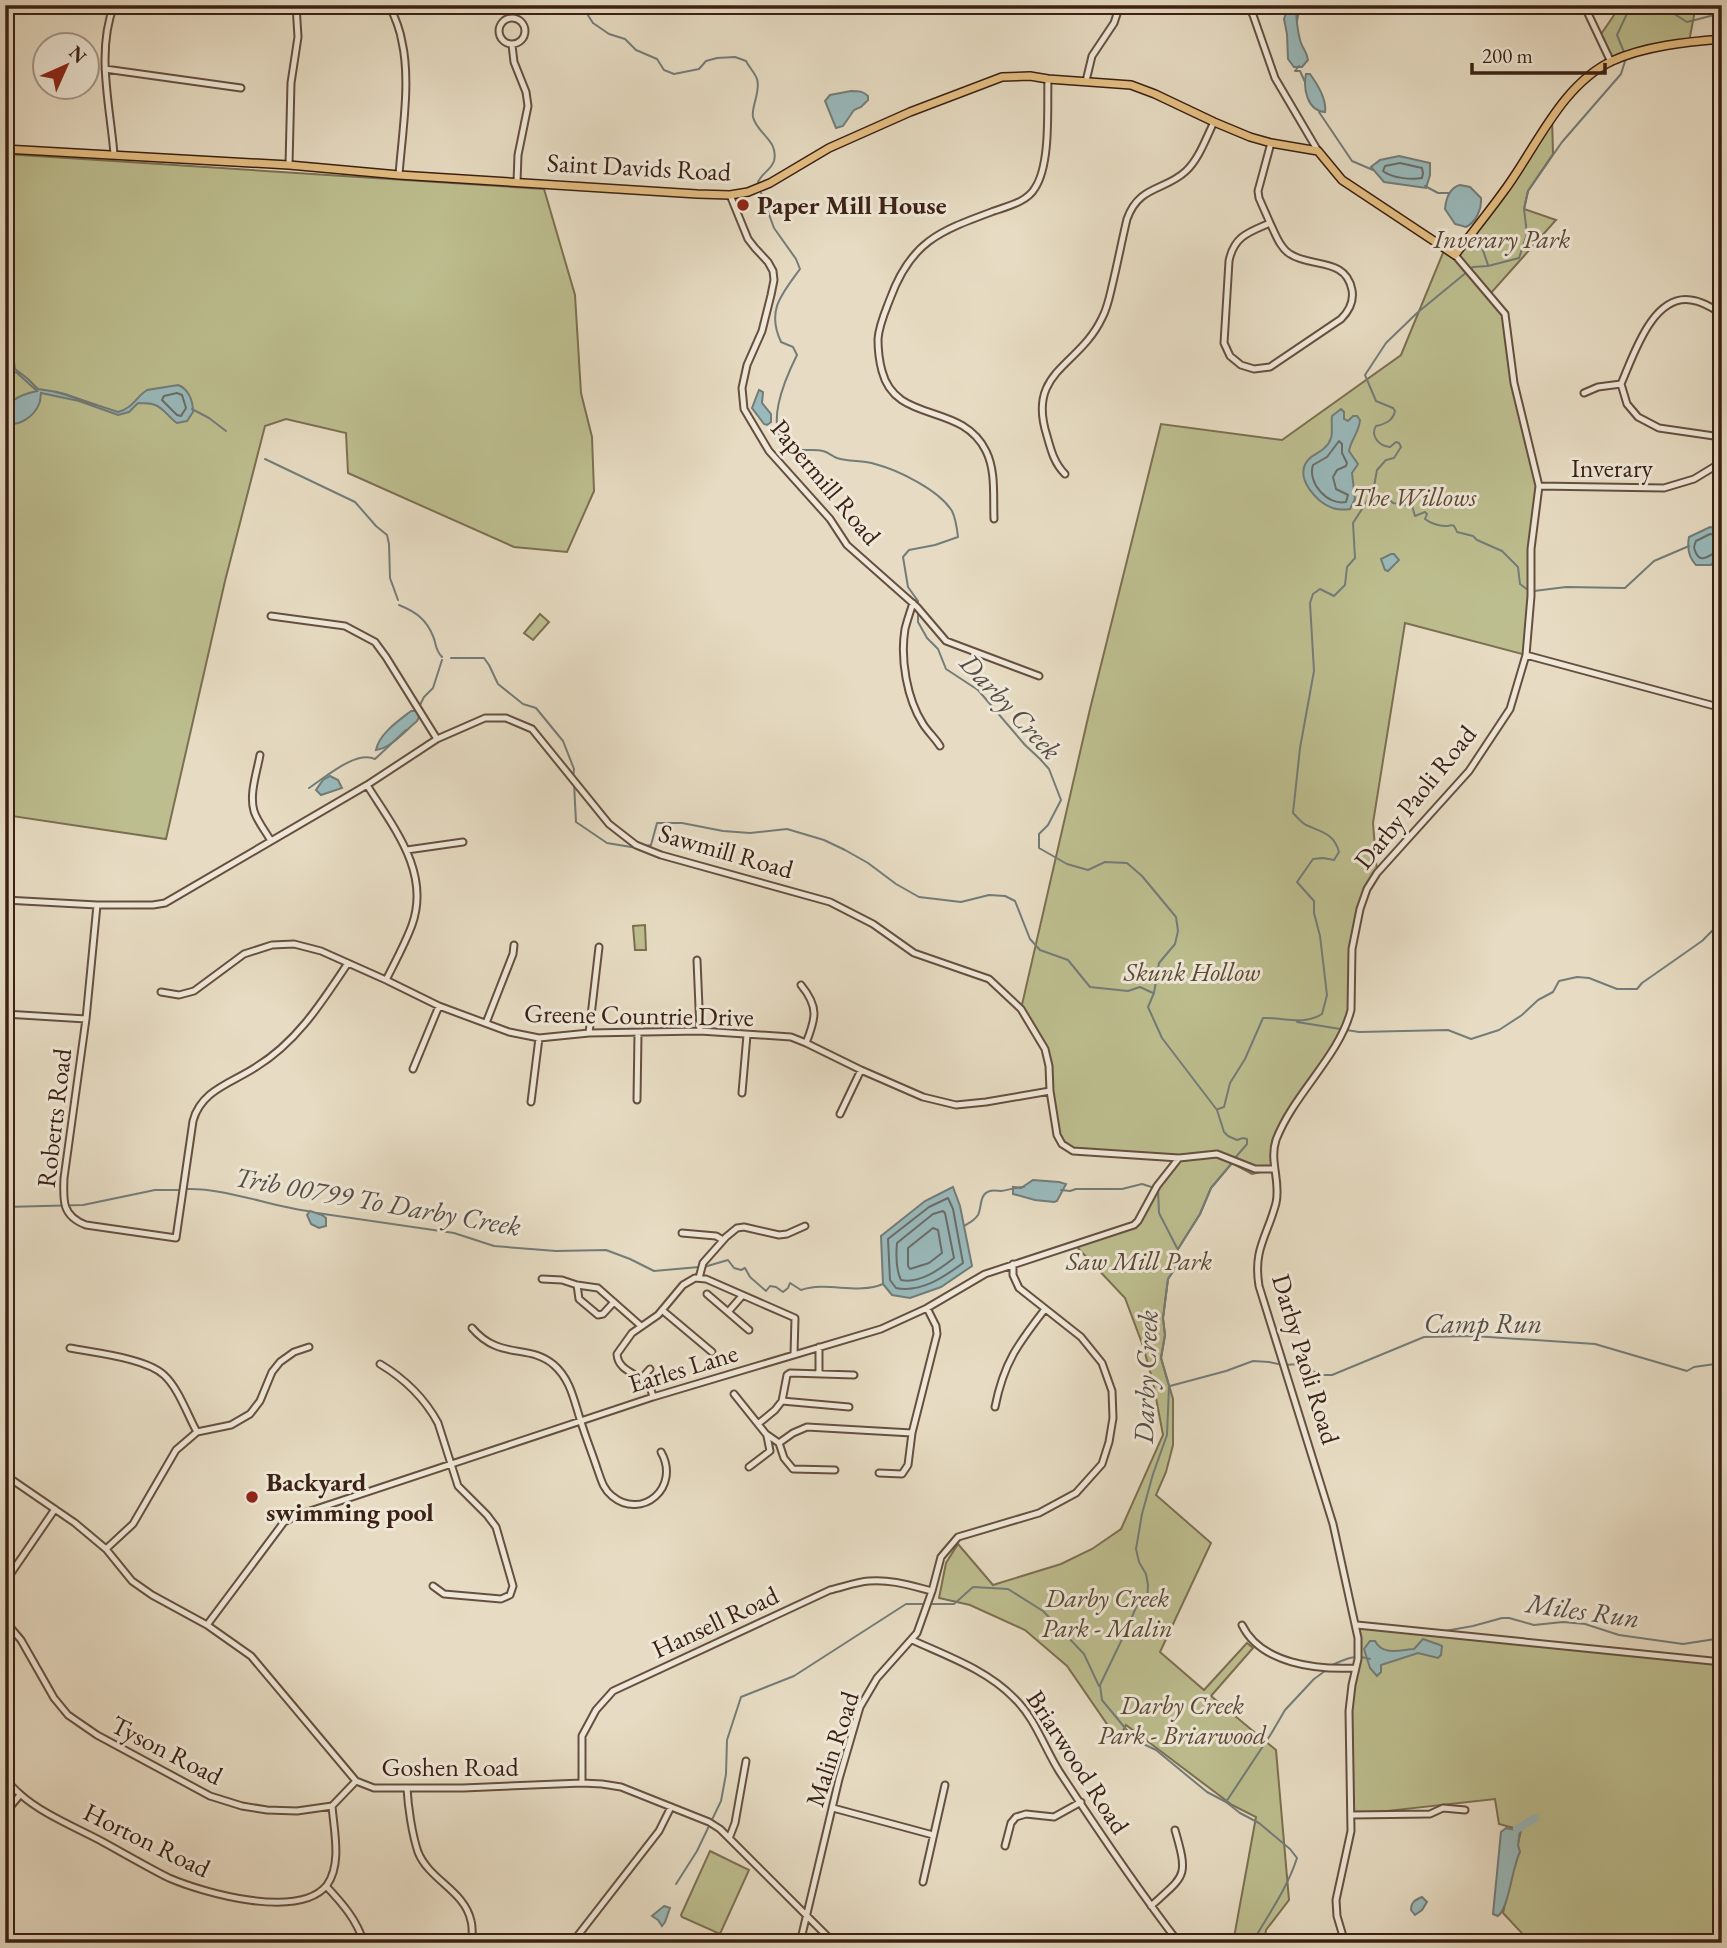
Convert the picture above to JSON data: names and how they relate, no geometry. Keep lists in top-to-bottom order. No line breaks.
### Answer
{"streets":{"main road":["Saint Davids Road","Darby Paoli Road"],"street":["Inverary","Papermill Road","Sawmill Road","Greene Countrie Drive","Roberts Road","Earles Lane","Hansell Road","Malin Road","Tyson Road","Briarwood Road","Goshen Road","Horton Road"]},"crossings":[["Saint Davids Road","Papermill Road"],["Saint Davids Road","Darby Paoli Road"],["Inverary","Darby Paoli Road"],["Darby Paoli Road","Sawmill Road"],["Sawmill Road","Greene Countrie Drive"],["Sawmill Road","Roberts Road"],["Sawmill Road","Earles Lane"],["Greene Countrie Drive","Roberts Road"],["Earles Lane","Malin Road"],["Earles Lane","Goshen Road"],["Hansell Road","Malin Road"],["Hansell Road","Goshen Road"],["Malin Road","Briarwood Road"],["Malin Road","Goshen Road"]],"water":["Darby Creek","Trib 00799 To Darby Creek","Camp Run","Miles Run"],"parks":["Inverary Park","The Willows","Skunk Hollow","Saw Mill Park","Darby Creek Park - Malin","Darby Creek Park - Briarwood"],"places":["Paper Mill House","Backyard swimming pool"],"scale_bar":"200 m","north":"top right"}
